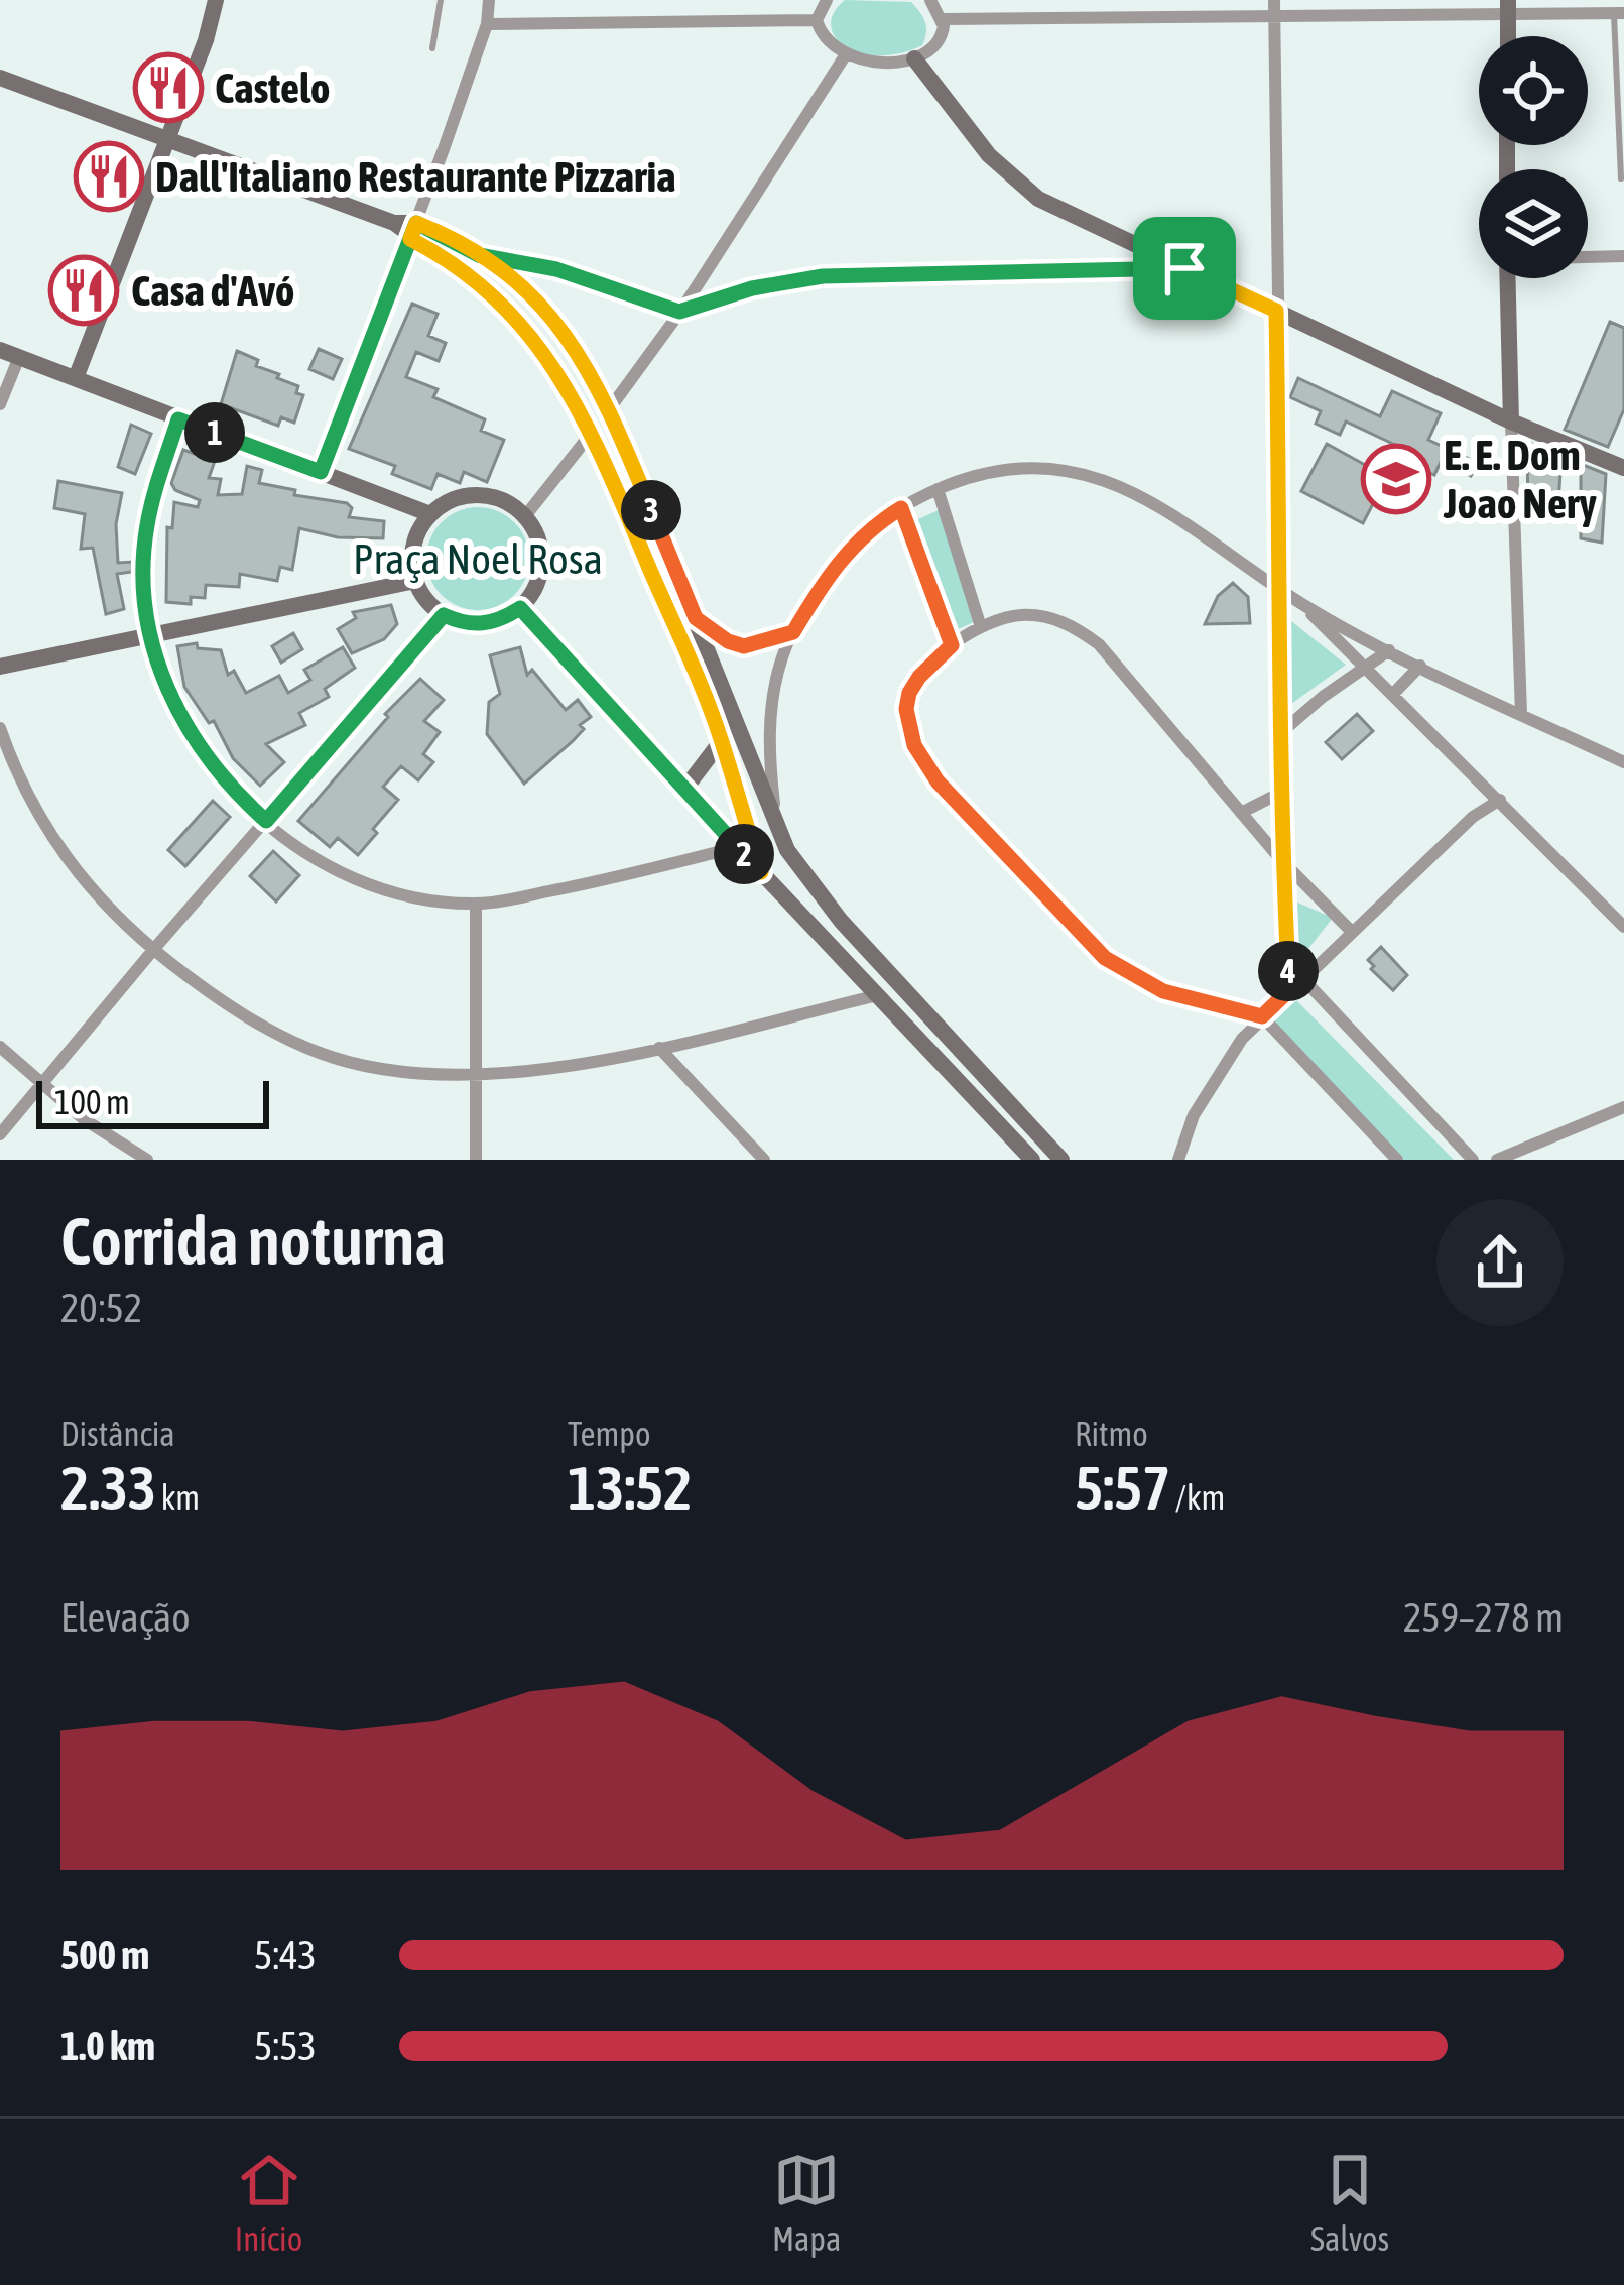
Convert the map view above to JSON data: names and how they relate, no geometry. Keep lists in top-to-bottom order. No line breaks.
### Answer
{"parks":["Praça Noel Rosa"],"places":{"restaurant":["Castelo","Dall'Italiano Restaurante Pizzaria","Casa d'Avó"],"school or university":["E. E. Dom Joao Nery"]},"scale_bar":"100 m","page":{"pins":["1","3","2","4"],"scale":"100 m","heading":["Corrida noturna","20:52"],"stats":[["Distância","2.33 km"],["Tempo","13:52"],["Ritmo","5:57 /km"]],"chart":["Elevação","259–278 m"],"list":[{"name":"500 m","note":"5:43"},{"name":"1.0 km","note":"5:53"}],"tabs":["Início","Mapa","Salvos"]}}
